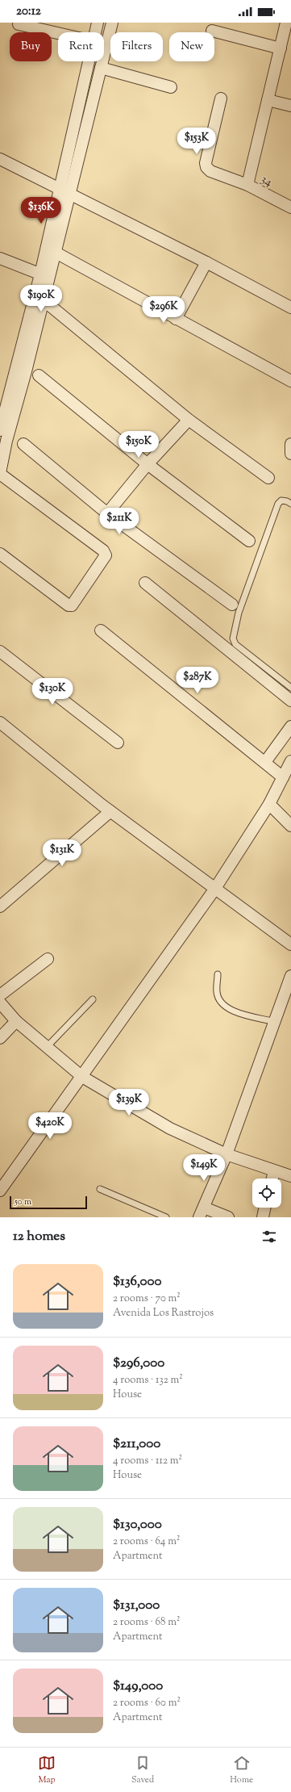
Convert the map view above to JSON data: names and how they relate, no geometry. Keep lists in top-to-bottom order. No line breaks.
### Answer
{"streets":{"street":["34"]},"scale_bar":"50 m","page":{"status":"20:12","chip":["Buy","Rent","Filters","New"],"price":["$153K","$136K","$190K","$296K","$150K","$211K","$287K","$130K","$131K","$139K","$420K","$149K"],"scale":"50 m","heading":"12 homes","list":[{"name":"$136,000","note":"2 rooms · 70 m² · Avenida Los Rastrojos"},{"name":"$296,000","note":"4 rooms · 132 m² · House"},{"name":"$211,000","note":"4 rooms · 112 m² · House"},{"name":"$130,000","note":"2 rooms · 64 m² · Apartment"},{"name":"$131,000","note":"2 rooms · 68 m² · Apartment"},{"name":"$149,000","note":"2 rooms · 60 m² · Apartment"}],"tabs":["Map","Saved","Home"]}}
